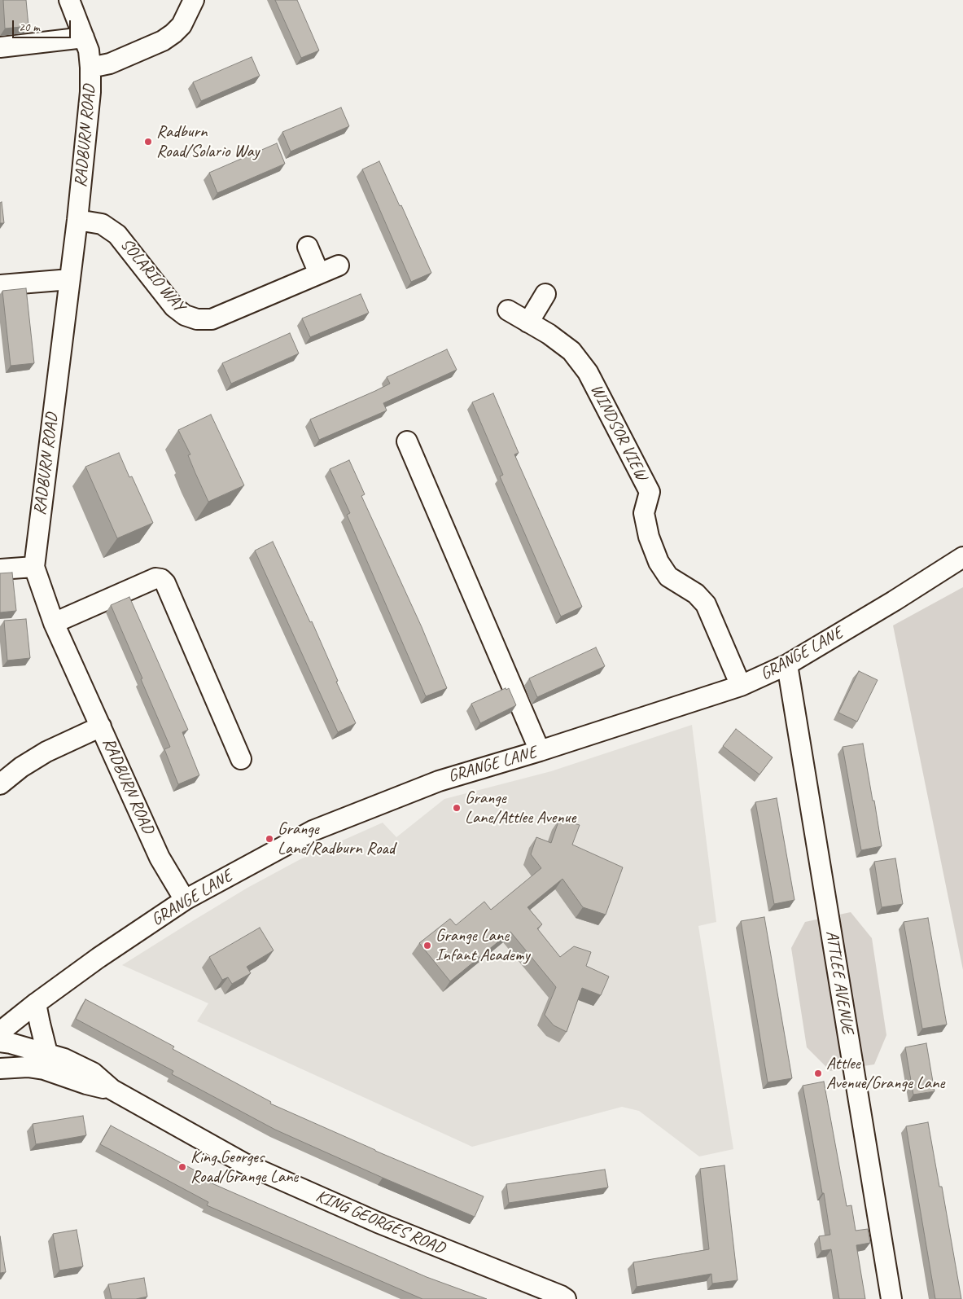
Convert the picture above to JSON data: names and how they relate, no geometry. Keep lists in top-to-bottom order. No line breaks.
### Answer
{"streets":{"street":["RADBURN ROAD","SOLARIO WAY","WINDSOR VIEW","GRANGE LANE","ATTLEE AVENUE","KING GEORGES ROAD"]},"crossings":[["RADBURN ROAD","SOLARIO WAY"],["RADBURN ROAD","GRANGE LANE"],["WINDSOR VIEW","GRANGE LANE"],["GRANGE LANE","ATTLEE AVENUE"]],"places":["Radburn Road/Solario Way","Grange Lane/Attlee Avenue","Grange Lane/Radburn Road","Grange Lane Infant Academy","Attlee Avenue/Grange Lane","King Georges Road/Grange Lane"],"scale_bar":"20 m"}
